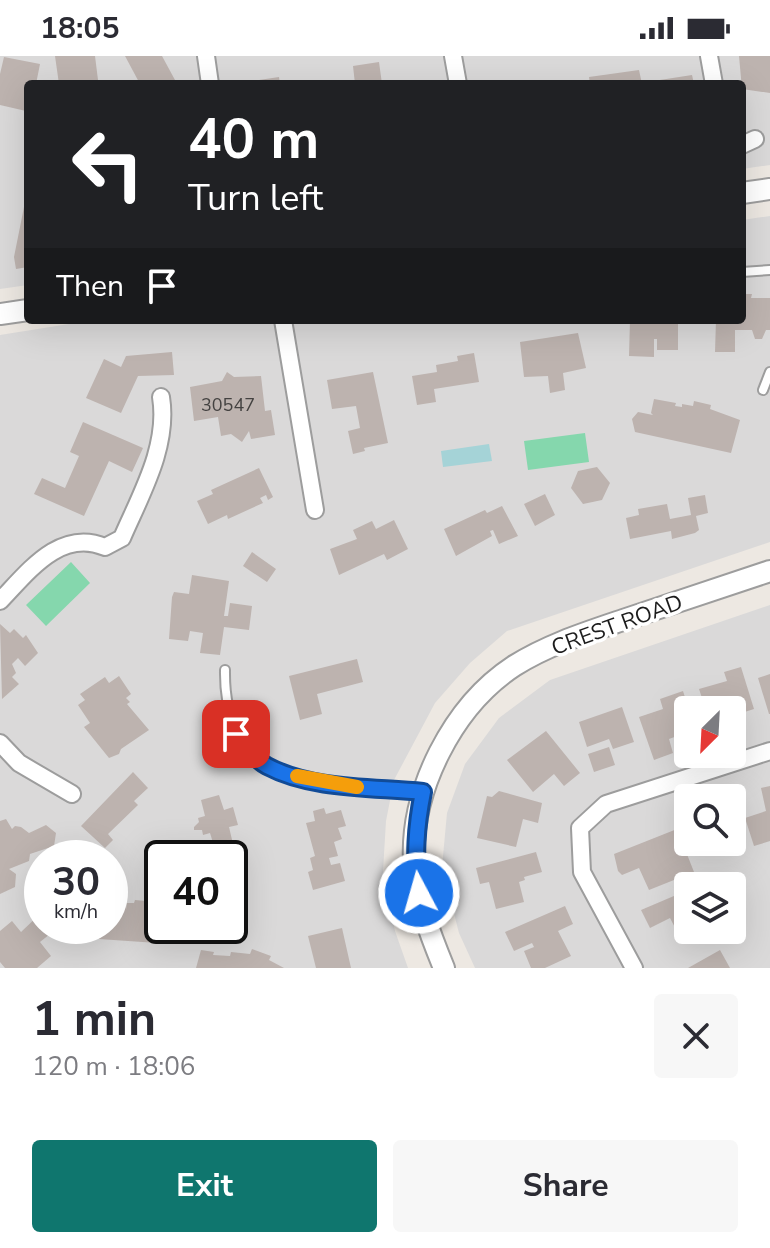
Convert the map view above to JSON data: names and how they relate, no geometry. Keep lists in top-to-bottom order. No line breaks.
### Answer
{"streets":{"street":["CREST ROAD"]},"house_numbers":["30547"],"north":"bottom left","page":{"status":"18:05","turn":["40 m","Turn left"],"then":"Then","speed":"30 km/h","limit":"40","heading":["1 min","120 m · 18:06"],"buttons":["Exit","Share"]}}
